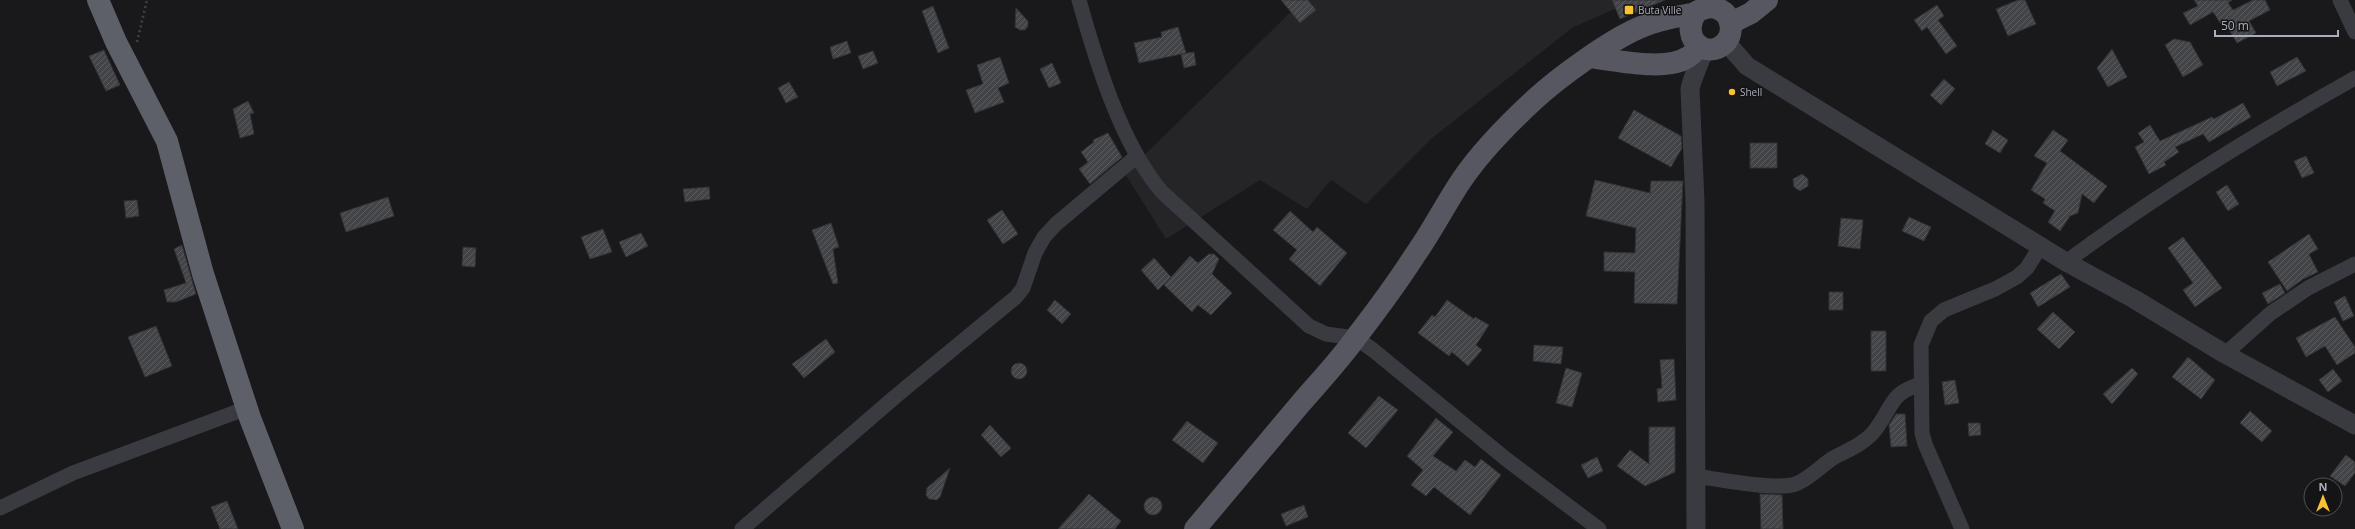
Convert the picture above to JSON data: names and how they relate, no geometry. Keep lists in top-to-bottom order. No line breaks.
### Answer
{"places":{"transit":["Buta Ville"],"other":["Shell"]},"scale_bar":"50 m","north":"top"}
